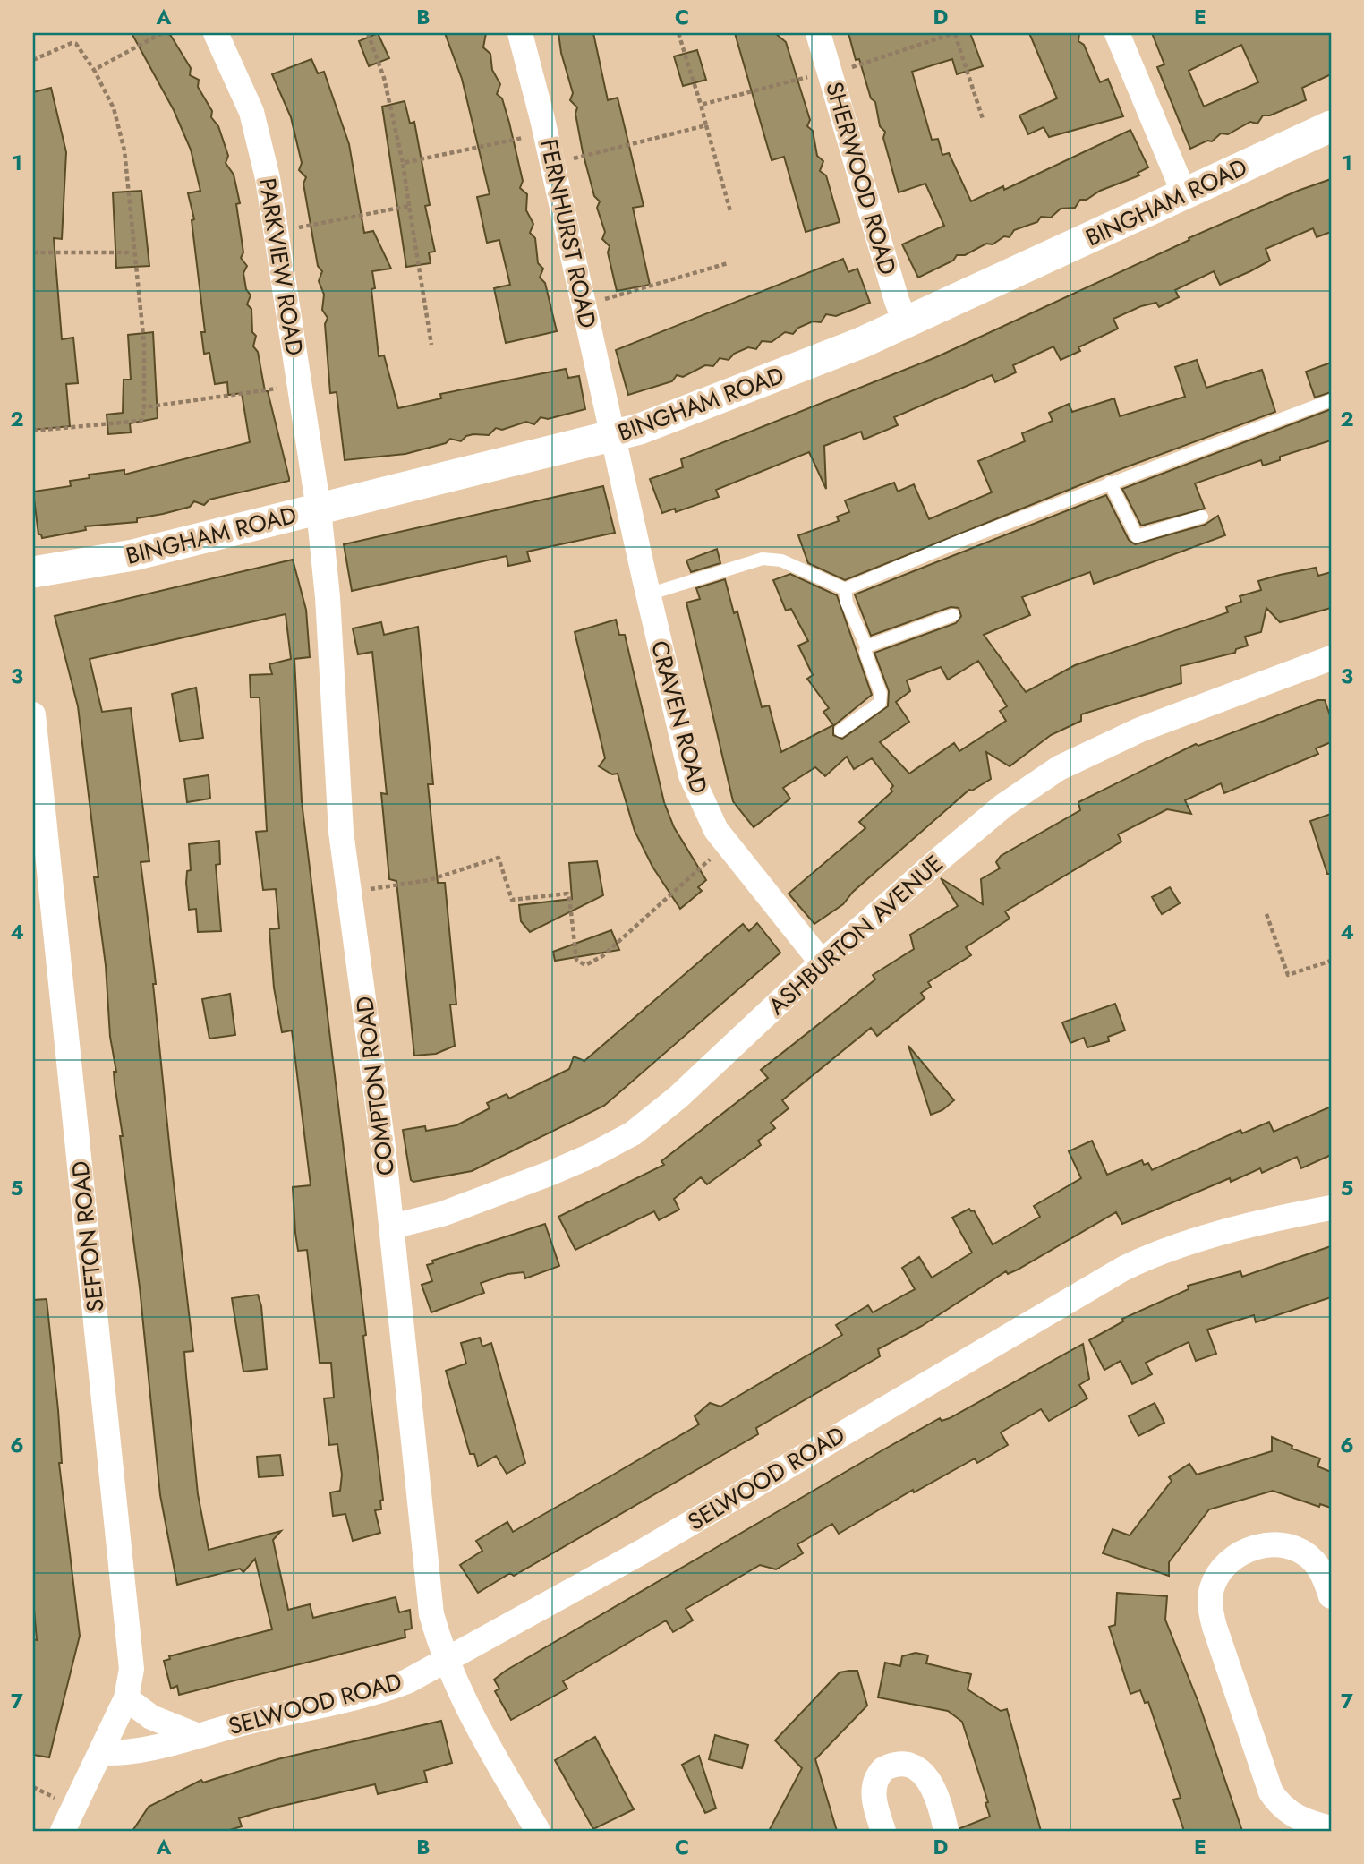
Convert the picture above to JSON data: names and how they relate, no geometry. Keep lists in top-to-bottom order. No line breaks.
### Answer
{"streets":{"street":["SHERWOOD ROAD","BINGHAM ROAD","FERNHURST ROAD","PARKVIEW ROAD","CRAVEN ROAD","ASHBURTON AVENUE","COMPTON ROAD","SEFTON ROAD","SELWOOD ROAD"]},"crossings":[["SHERWOOD ROAD","BINGHAM ROAD"],["BINGHAM ROAD","FERNHURST ROAD"],["BINGHAM ROAD","PARKVIEW ROAD"],["BINGHAM ROAD","CRAVEN ROAD"],["BINGHAM ROAD","COMPTON ROAD"],["FERNHURST ROAD","CRAVEN ROAD"],["PARKVIEW ROAD","COMPTON ROAD"],["CRAVEN ROAD","ASHBURTON AVENUE"],["ASHBURTON AVENUE","COMPTON ROAD"],["COMPTON ROAD","SELWOOD ROAD"],["SEFTON ROAD","SELWOOD ROAD"]],"grid":{"columns":["A","B","C","D","E"],"rows":["1","2","3","4","5","6","7"]}}
